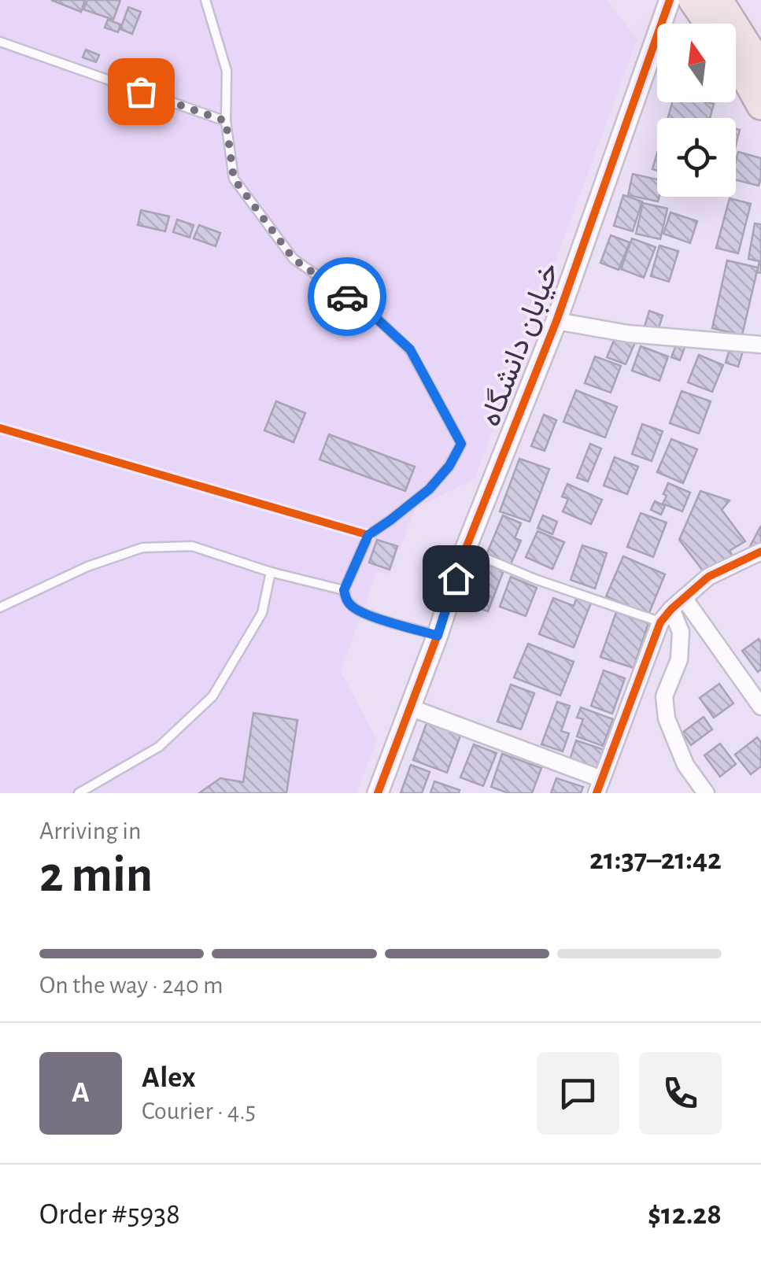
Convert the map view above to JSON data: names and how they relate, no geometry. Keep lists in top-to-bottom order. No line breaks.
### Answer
{"streets":{"street":["خیابان دانشگاه"]},"north":"top","page":{"heading":["2 min","Arriving in","21:37–21:42"],"panel":["Alex","Courier · 4.5","Order #5938","$12.28"],"bar":"On the way · 240 m","round":"A"}}
